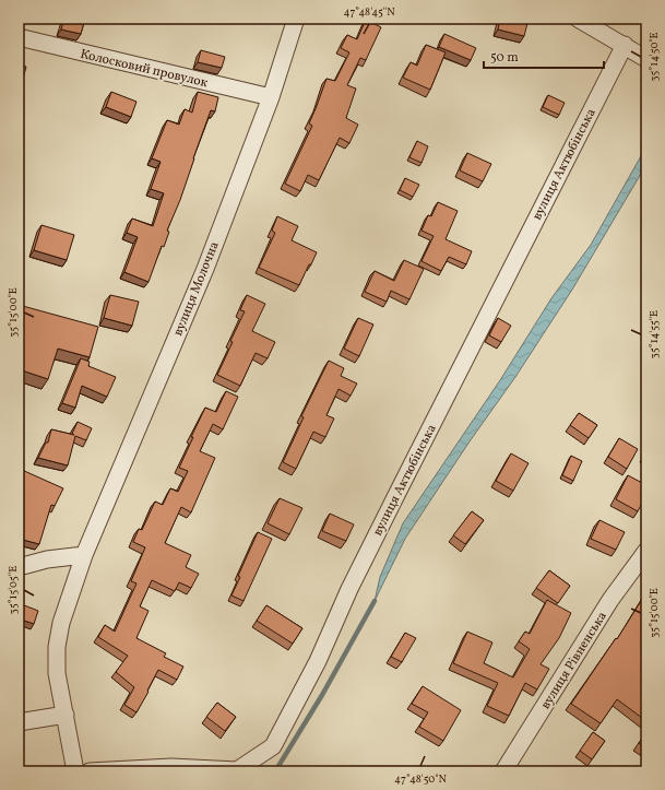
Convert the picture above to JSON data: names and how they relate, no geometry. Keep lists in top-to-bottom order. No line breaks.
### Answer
{"streets":{"street":["Колосковий провулок","вулиця Актюбінська","вулиця Молочна","вулиця Рівненська"]},"crossings":[["Колосковий провулок","вулиця Молочна"]],"scale_bar":"50 m","coordinates":["47°48'45\"N","35°14'50\"E","35°15'00\"E","35°14'55\"E","35°15'05\"E","47°48'50\"N"]}
